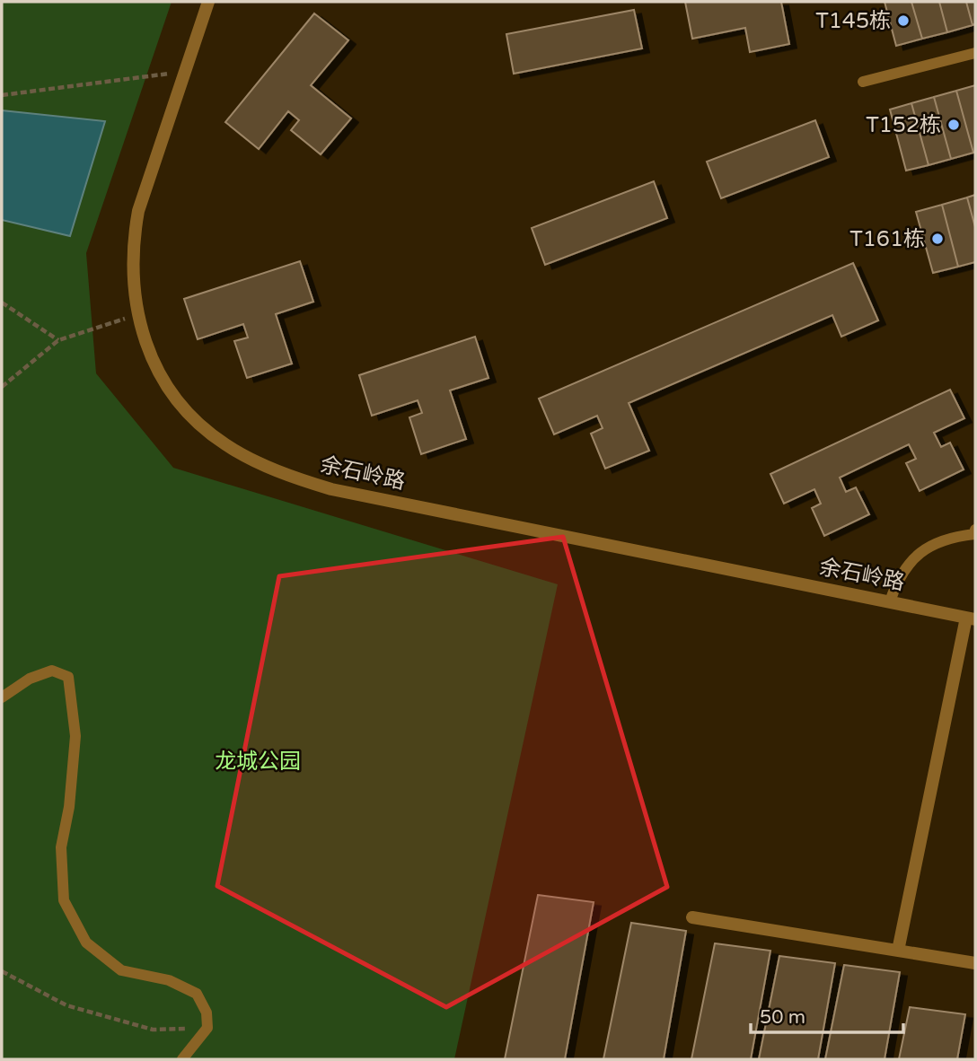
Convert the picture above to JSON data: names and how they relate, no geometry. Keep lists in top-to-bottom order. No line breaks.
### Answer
{"streets":{"street":["余石岭路"]},"parks":["龙城公园"],"places":["T145栋","T152栋","T161栋"],"scale_bar":"50 m"}
